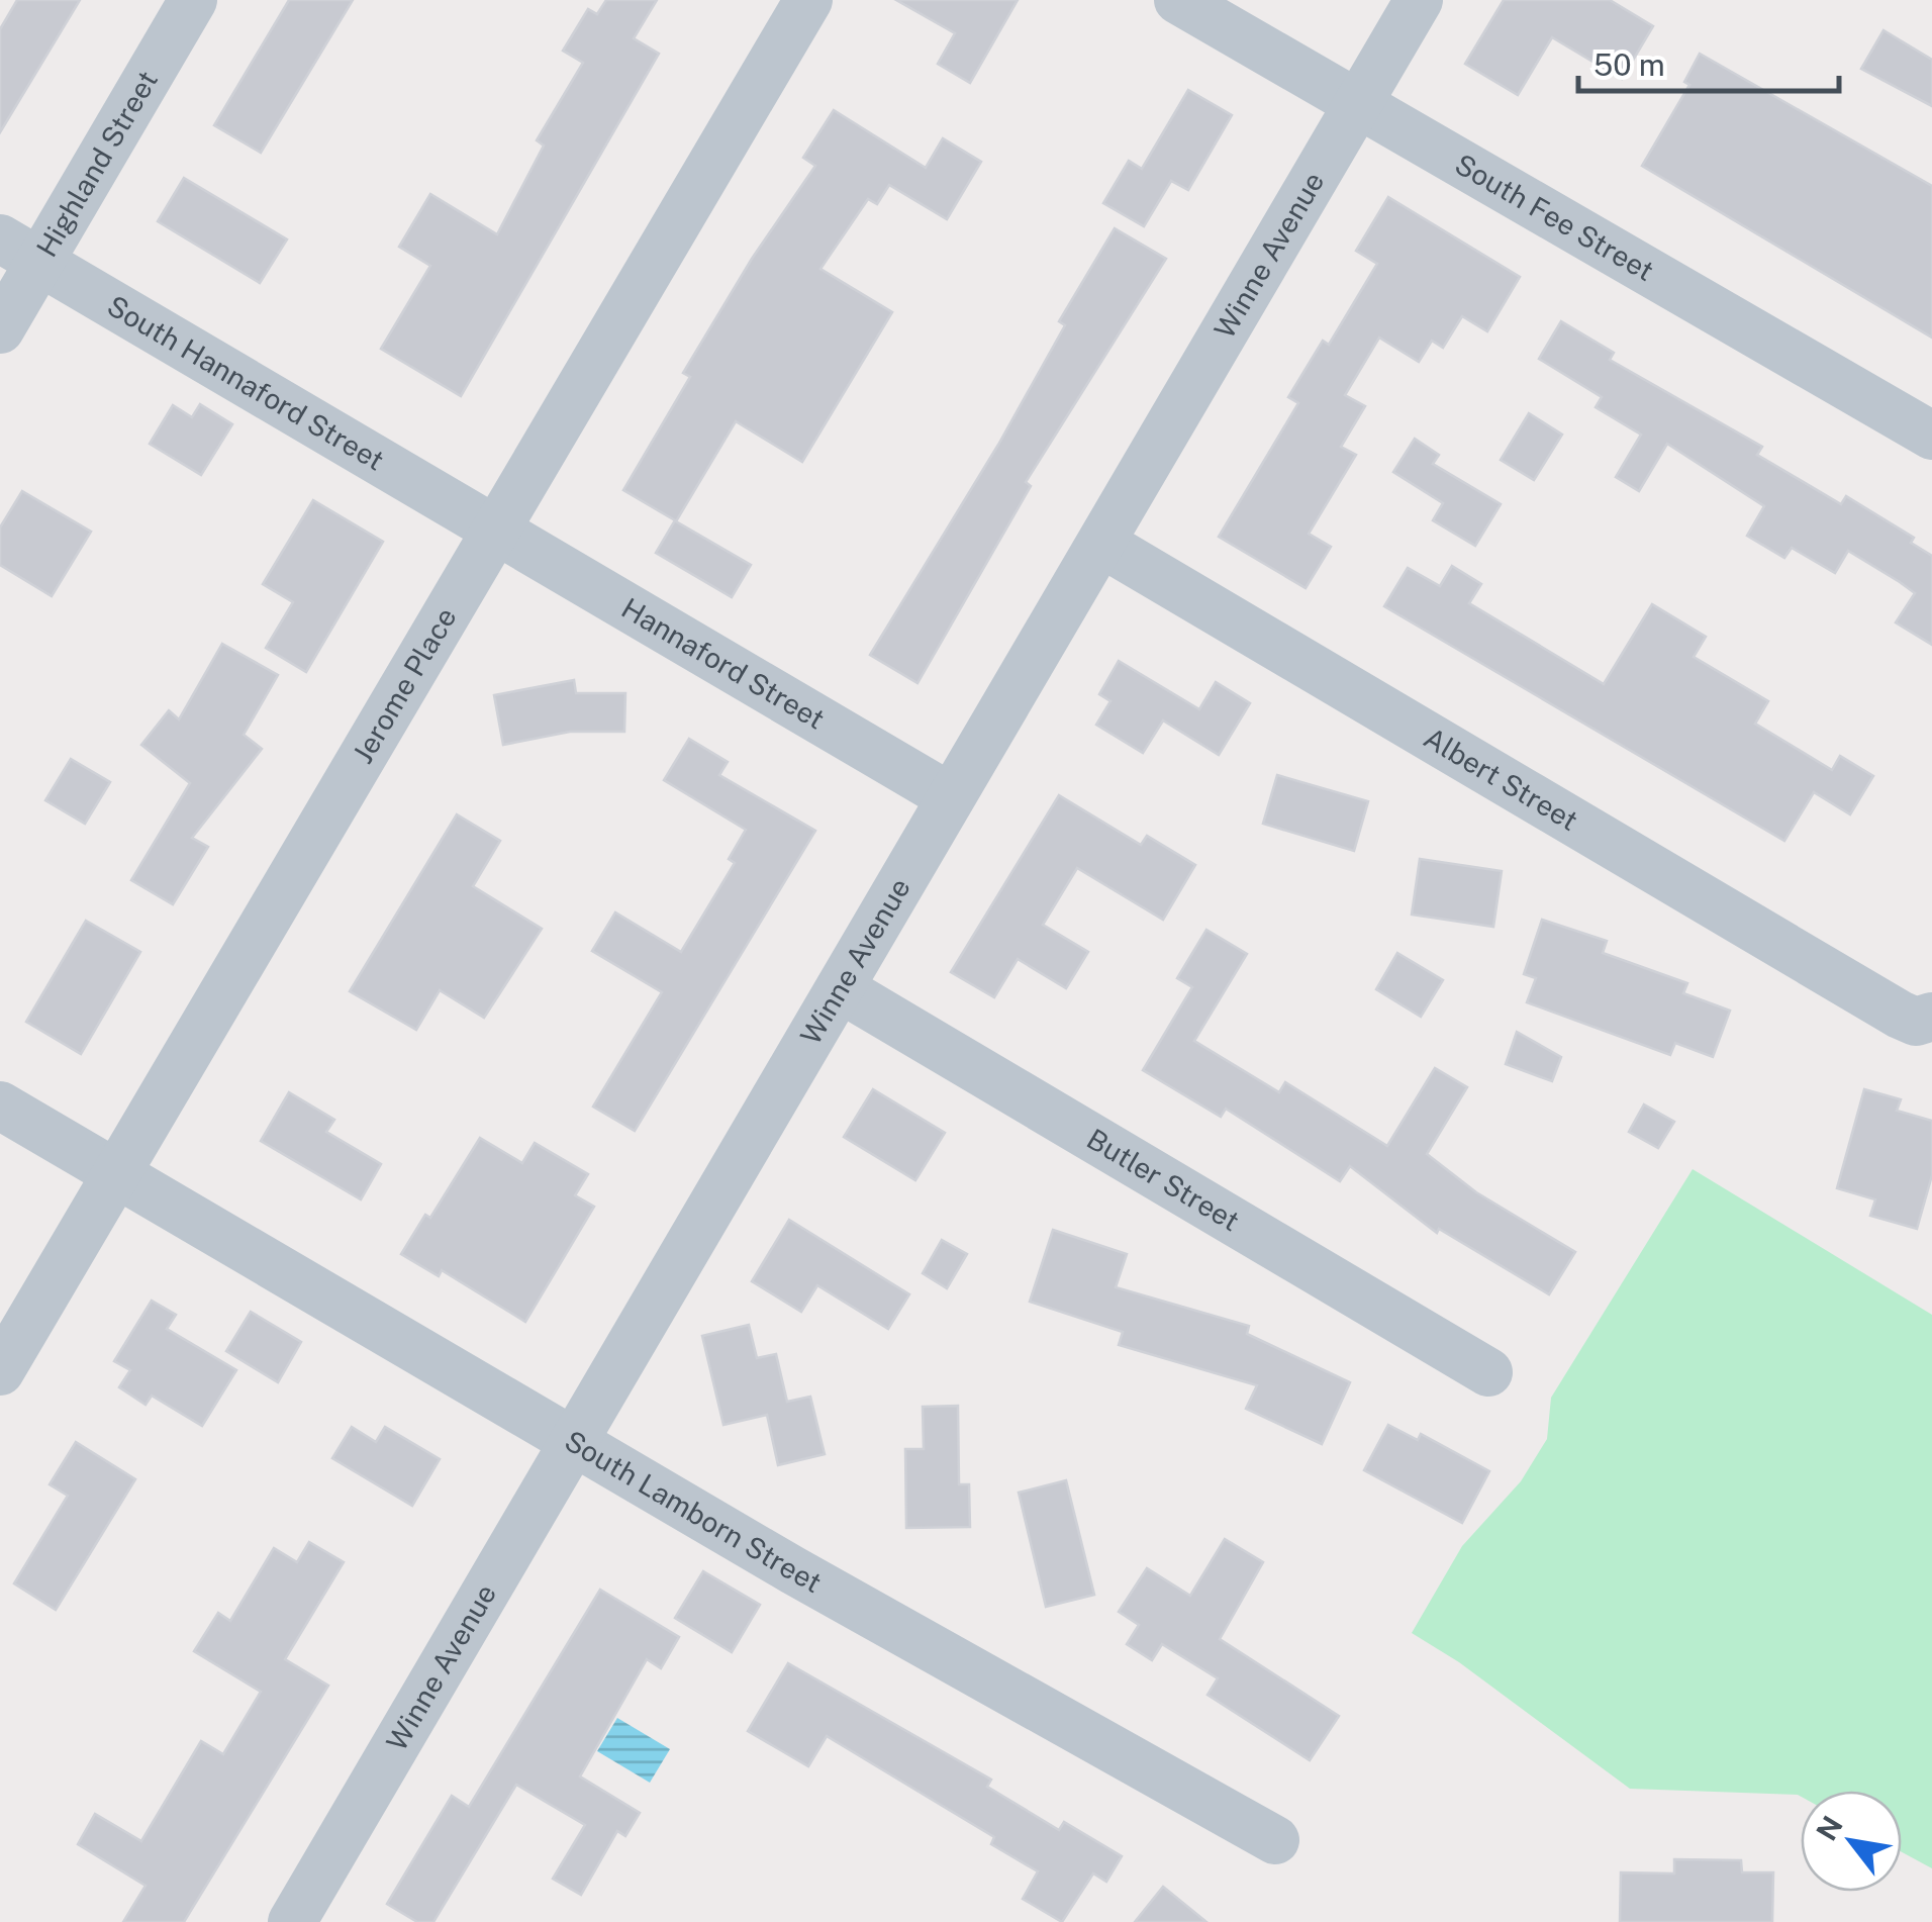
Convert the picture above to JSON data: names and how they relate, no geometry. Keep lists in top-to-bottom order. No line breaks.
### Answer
{"streets":{"street":["Highland Street","South Fee Street","Winne Avenue","South Hannaford Street","Hannaford Street","Jerome Place","Albert Street","Butler Street","South Lamborn Street"]},"crossings":[["Highland Street","South Hannaford Street"],["South Fee Street","Winne Avenue"],["Winne Avenue","Hannaford Street"],["Winne Avenue","Albert Street"],["Winne Avenue","Butler Street"],["Winne Avenue","South Lamborn Street"],["South Hannaford Street","Hannaford Street"],["South Hannaford Street","Jerome Place"],["Hannaford Street","Jerome Place"],["Jerome Place","South Lamborn Street"]],"scale_bar":"50 m","north":"top left"}
